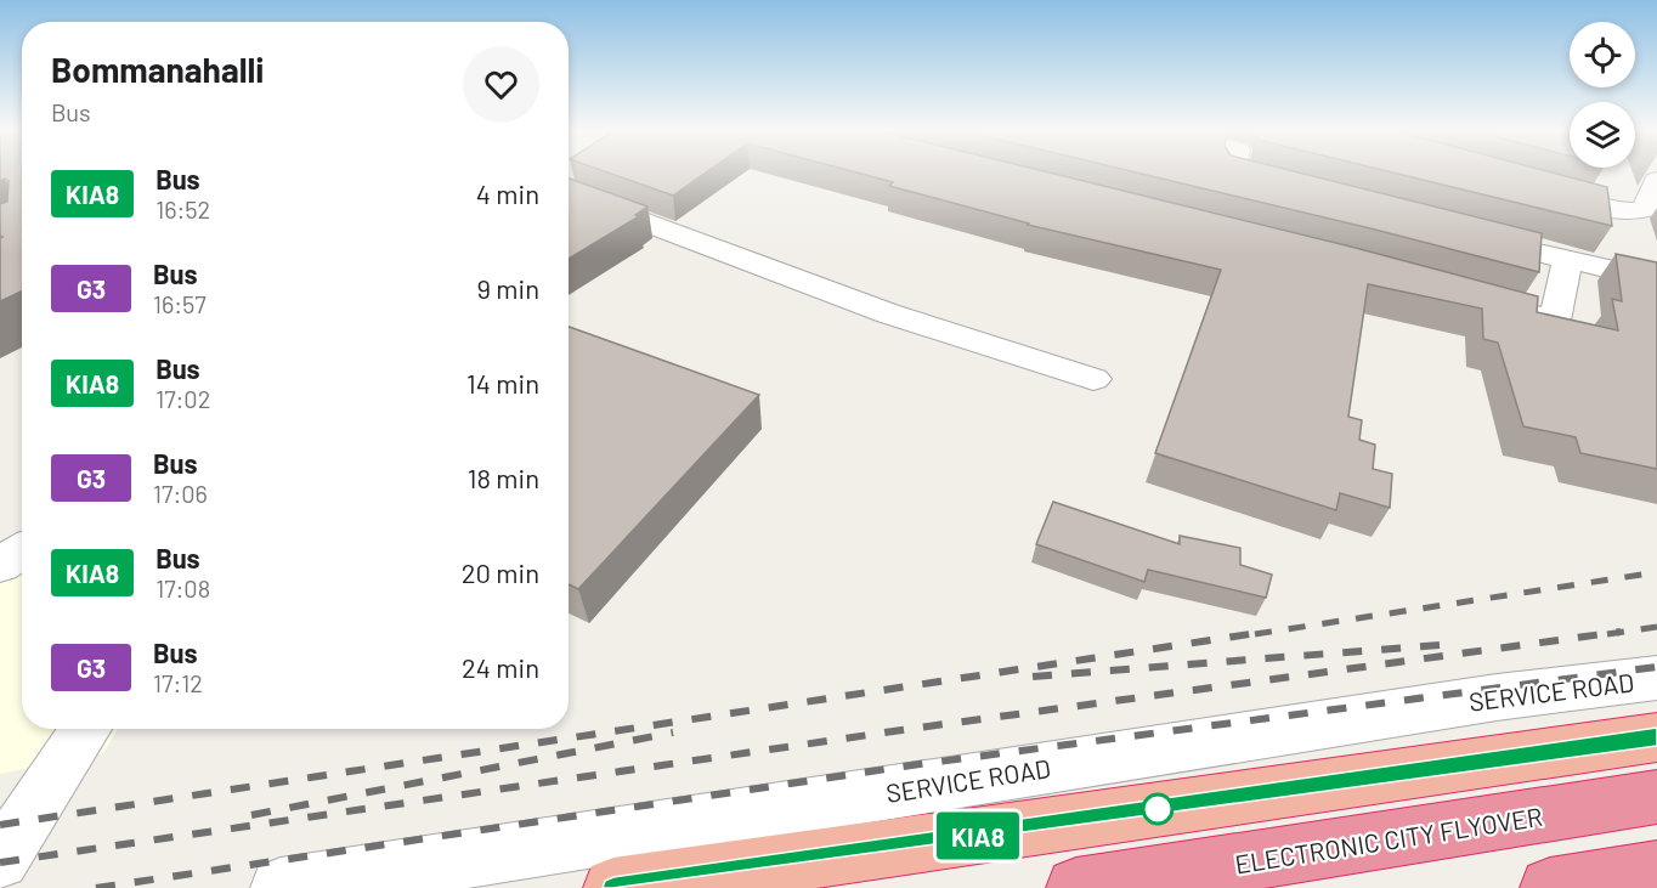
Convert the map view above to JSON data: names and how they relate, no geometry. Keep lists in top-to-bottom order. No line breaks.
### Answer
{"streets":{"highway":["ELECTRONIC CITY FLYOVER"],"street":["SERVICE ROAD"]},"lines":["bus line KIA8"],"page":{"on_map":"KIA8","heading":["Bommanahalli","Bus"],"list":[{"mark":"KIA8","name":"Bus","note":"16:52","value":"4 min"},{"mark":"G3","name":"Bus","note":"16:57","value":"9 min"},{"mark":"KIA8","name":"Bus","note":"17:02","value":"14 min"},{"mark":"G3","name":"Bus","note":"17:06","value":"18 min"},{"mark":"KIA8","name":"Bus","note":"17:08","value":"20 min"},{"mark":"G3","name":"Bus","note":"17:12","value":"24 min"}]}}
